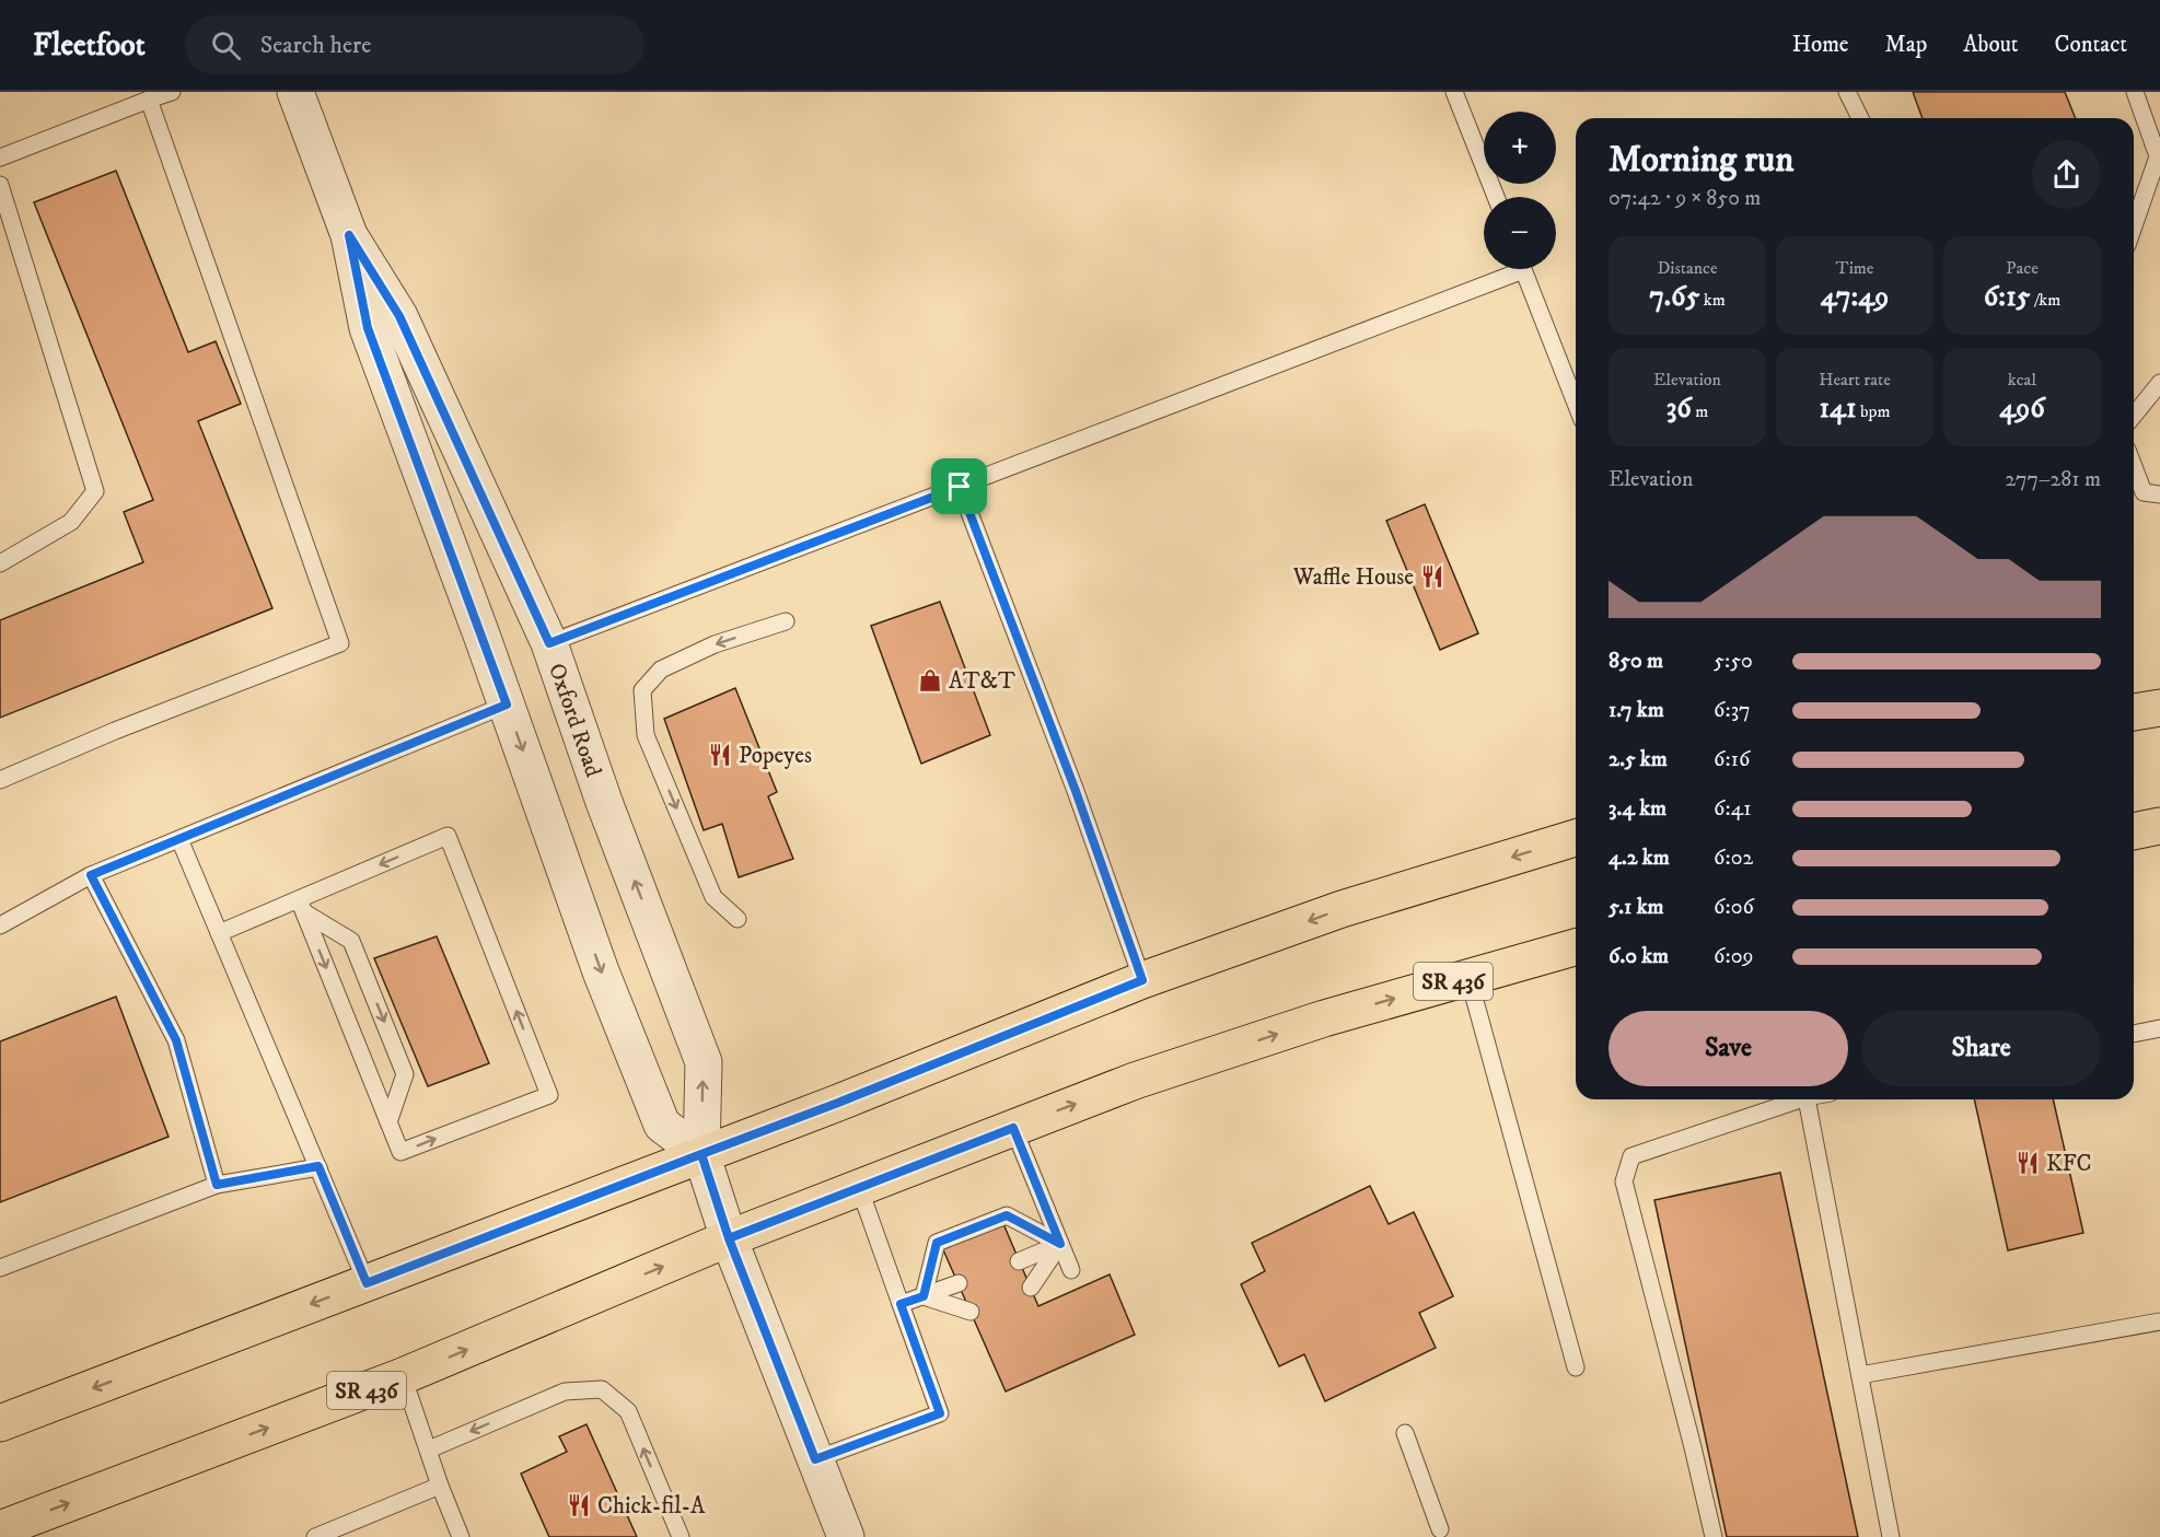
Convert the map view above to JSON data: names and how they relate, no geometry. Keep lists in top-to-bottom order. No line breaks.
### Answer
{"streets":{"main road":["SR 436"],"street":["Oxford Road"]},"crossings":[["Oxford Road","SR 436"]],"places":{"restaurant":["Waffle House","Popeyes","KFC","Chick-fil-A"],"shop":["AT&T"]},"page":{"header":"Fleetfoot","search":"Search here","nav":["Home","Map","About","Contact"],"map_buttons":["+","−"],"heading":["Morning run","07:42 · 9 × 850 m"],"stats":[["Distance","7.65 km"],["Time","47:49"],["Pace","6:15 /km"],["Elevation","36 m"],["Heart rate","141 bpm"],["kcal","496"]],"chart":["Elevation","277–281 m"],"list":[{"name":"850 m","note":"5:50"},{"name":"1.7 km","note":"6:37"},{"name":"2.5 km","note":"6:16"},{"name":"3.4 km","note":"6:41"},{"name":"4.2 km","note":"6:02"},{"name":"5.1 km","note":"6:06"},{"name":"6.0 km","note":"6:09"}],"buttons":["Save","Share"]}}
